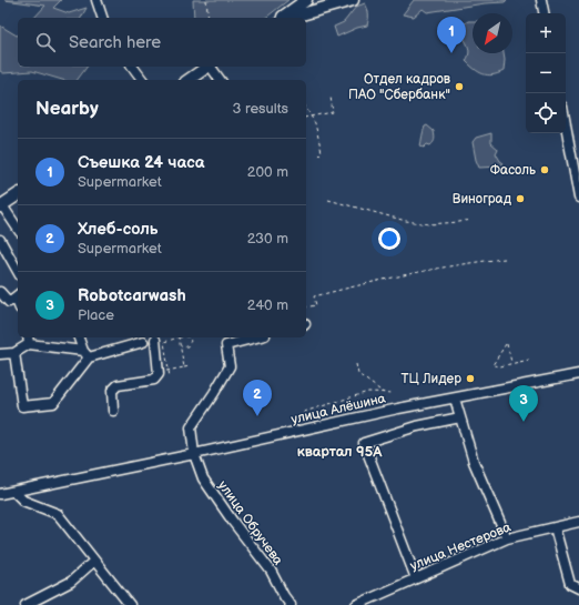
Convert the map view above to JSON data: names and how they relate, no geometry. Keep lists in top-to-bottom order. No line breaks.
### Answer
{"streets":{"street":["улица Алёшина","улица Обручева","улица Нестерова"]},"crossings":[["улица Алёшина","улица Обручева"]],"districts":["квартал 95А"],"places":["Отдел кадров ПАО \"Сбербанк\"","Фасоль","Виноград","ТЦ Лидер"],"north":"bottom left","page":{"map_buttons":["+","−"],"pins":["1","2","3"],"search":"Search here","heading":["Nearby","3 results"],"list":[{"mark":"1","name":"Съешка 24 часа","note":"Supermarket","value":"200 m"},{"mark":"2","name":"Хлеб-соль","note":"Supermarket","value":"230 m"},{"mark":"3","name":"Robotcarwash","note":"Place","value":"240 m"}]}}
